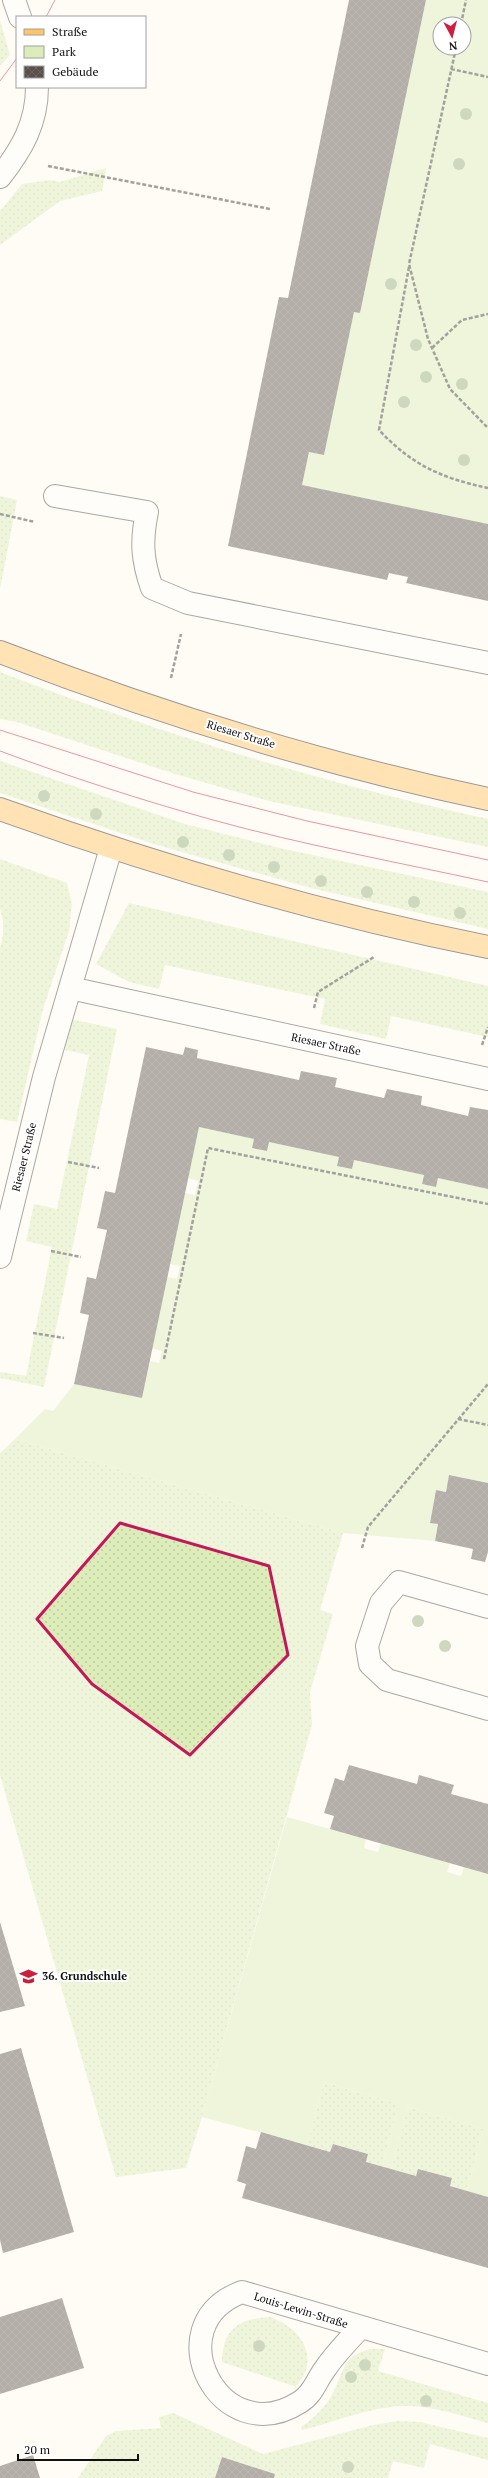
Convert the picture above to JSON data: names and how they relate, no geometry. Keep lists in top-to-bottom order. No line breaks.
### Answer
{"streets":{"main road":["Riesaer Straße"],"street":["Louis-Lewin-Straße"]},"places":{"school or university":["36. Grundschule"]},"legend":["Straße","Park","Gebäude"],"scale_bar":"20 m","north":"bottom"}
